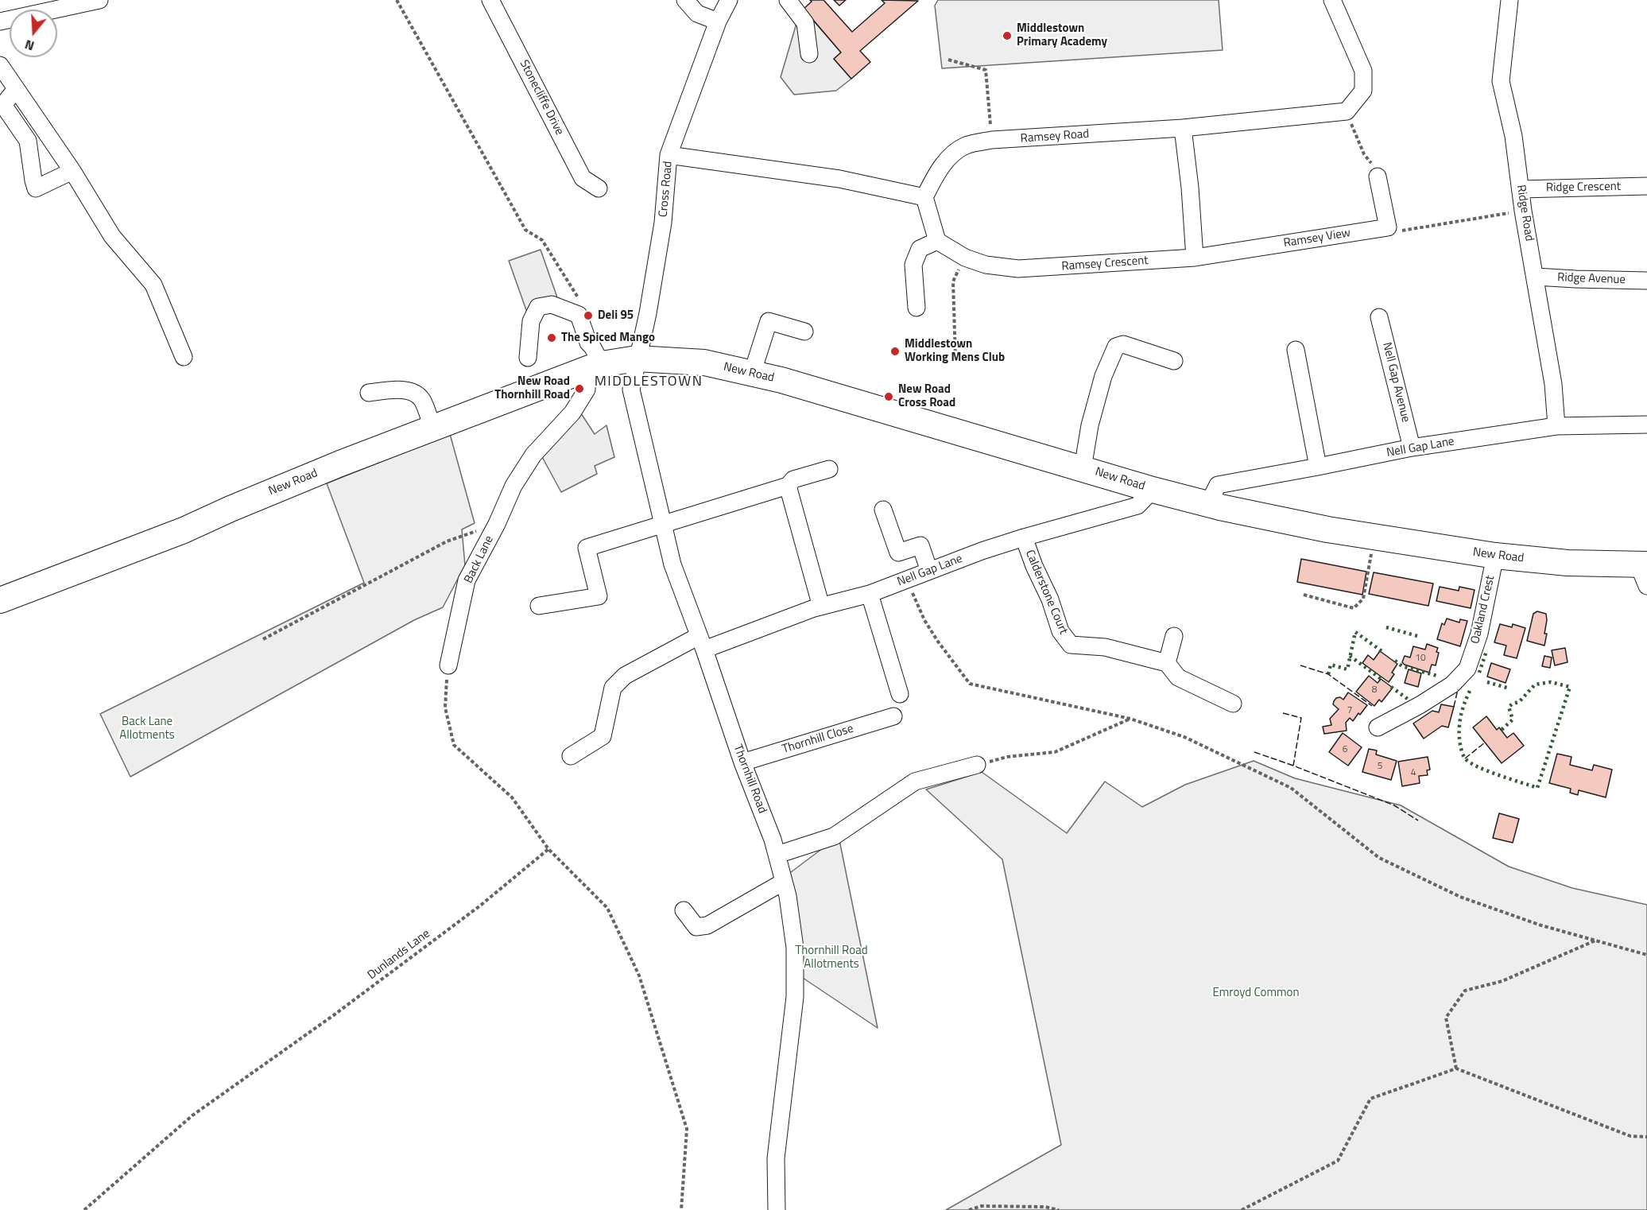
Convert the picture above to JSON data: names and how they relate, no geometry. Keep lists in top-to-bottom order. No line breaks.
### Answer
{"streets":{"highway":["New Road"],"street":["Stonecliffe Drive","Ramsey Road","Ridge Crescent","Cross Road","Ridge Road","Ramsey View","Ramsey Crescent","Ridge Avenue","Nell Gap Avenue","Nell Gap Lane","Back Lane","Calderstone Court","Oakland Crest","Thornhill Close","Thornhill Road"],"path":["Dunlands Lane"]},"crossings":[["Ridge Crescent","Ridge Road"],["Cross Road","New Road"],["Cross Road","Thornhill Road"],["Ridge Road","Ridge Avenue"],["Ridge Road","Nell Gap Lane"],["Ramsey View","Ramsey Crescent"],["New Road","Nell Gap Lane"],["New Road","Back Lane"],["New Road","Oakland Crest"],["New Road","Thornhill Road"],["Nell Gap Avenue","Nell Gap Lane"],["Nell Gap Lane","Calderstone Court"],["Nell Gap Lane","Thornhill Road"],["Thornhill Close","Thornhill Road"]],"districts":["MIDDLESTOWN"],"parks":["Back Lane Allotments","Thornhill Road Allotments","Emroyd Common"],"places":["Middlestown Primary Academy","Deli 95","The Spiced Mango","Middlestown Working Mens Club","New Road Thornhill Road","New Road Cross Road"],"house_numbers":["10","8","7","6","5","4"],"north":"bottom"}
